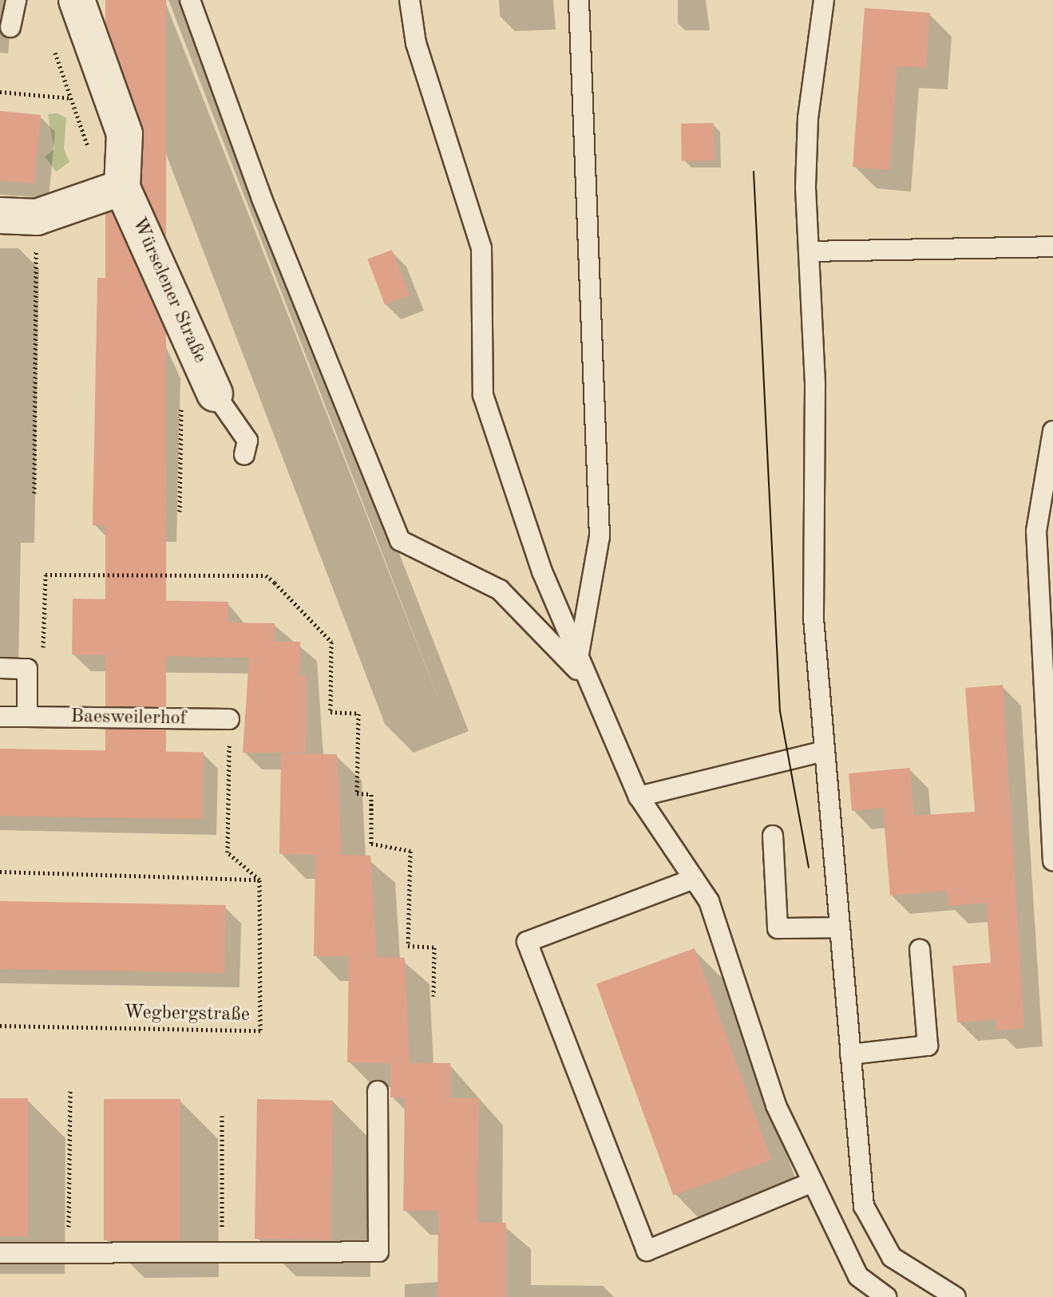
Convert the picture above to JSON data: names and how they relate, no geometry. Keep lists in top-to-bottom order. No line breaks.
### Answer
{"streets":{"street":["Würselener Straße"],"lane":["Baesweilerhof"],"path":["Wegbergstraße"]}}
